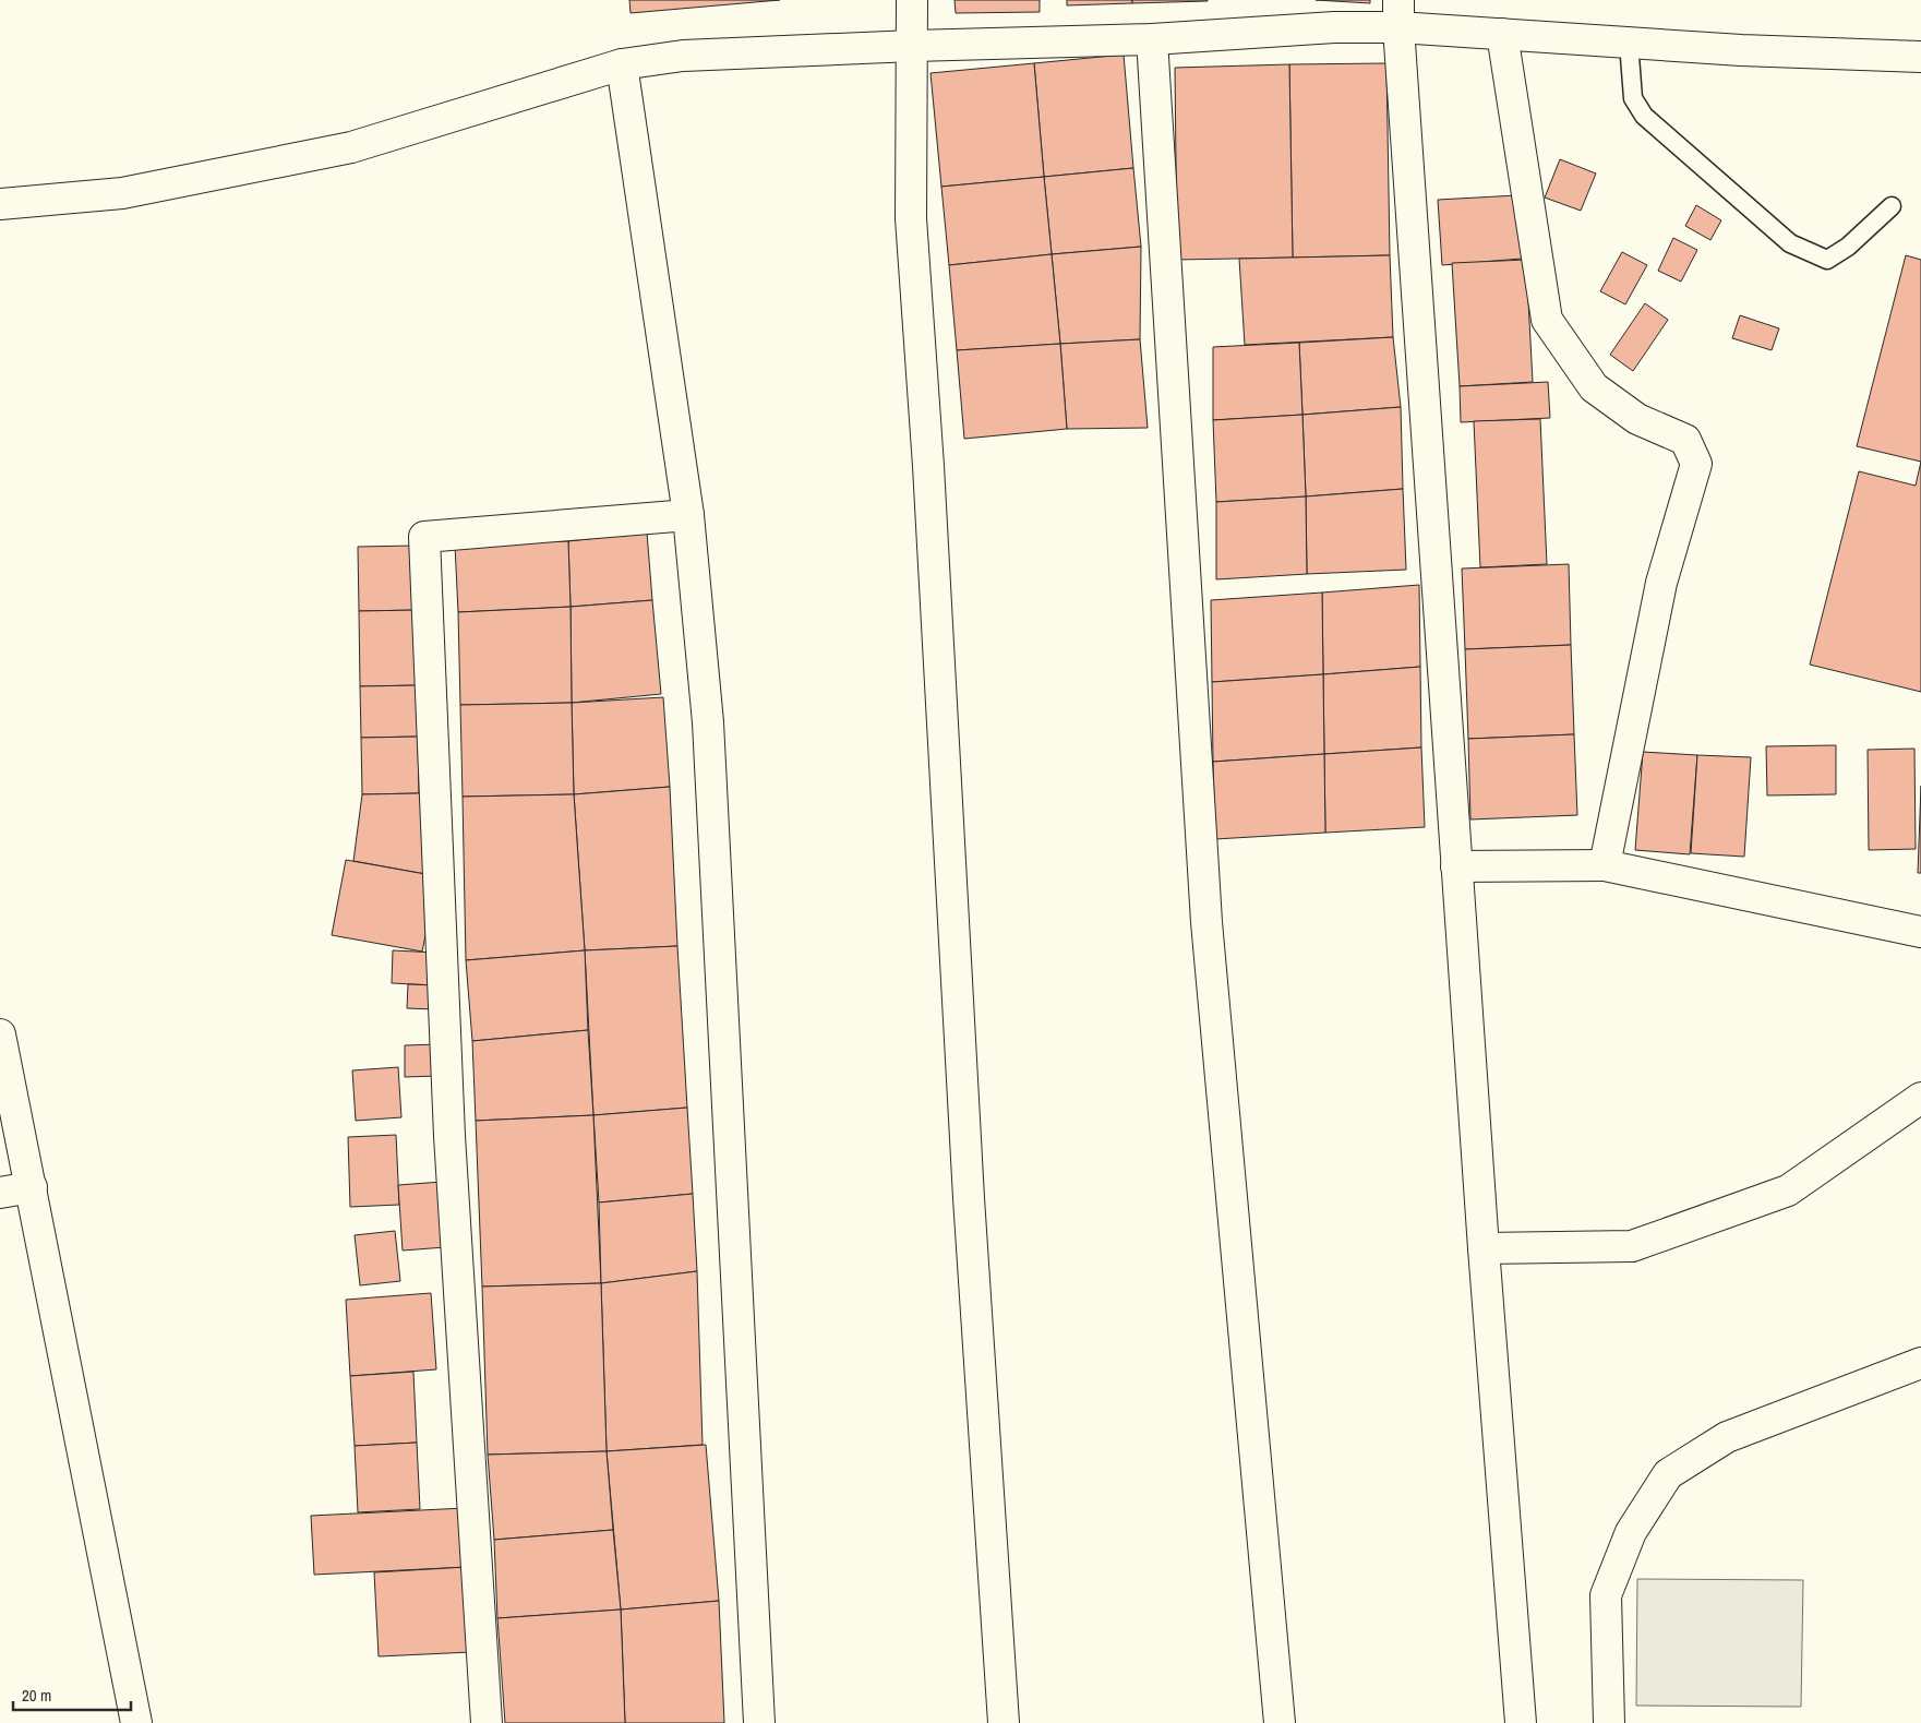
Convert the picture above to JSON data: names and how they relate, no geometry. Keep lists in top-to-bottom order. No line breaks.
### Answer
{"scale_bar":"20 m"}
